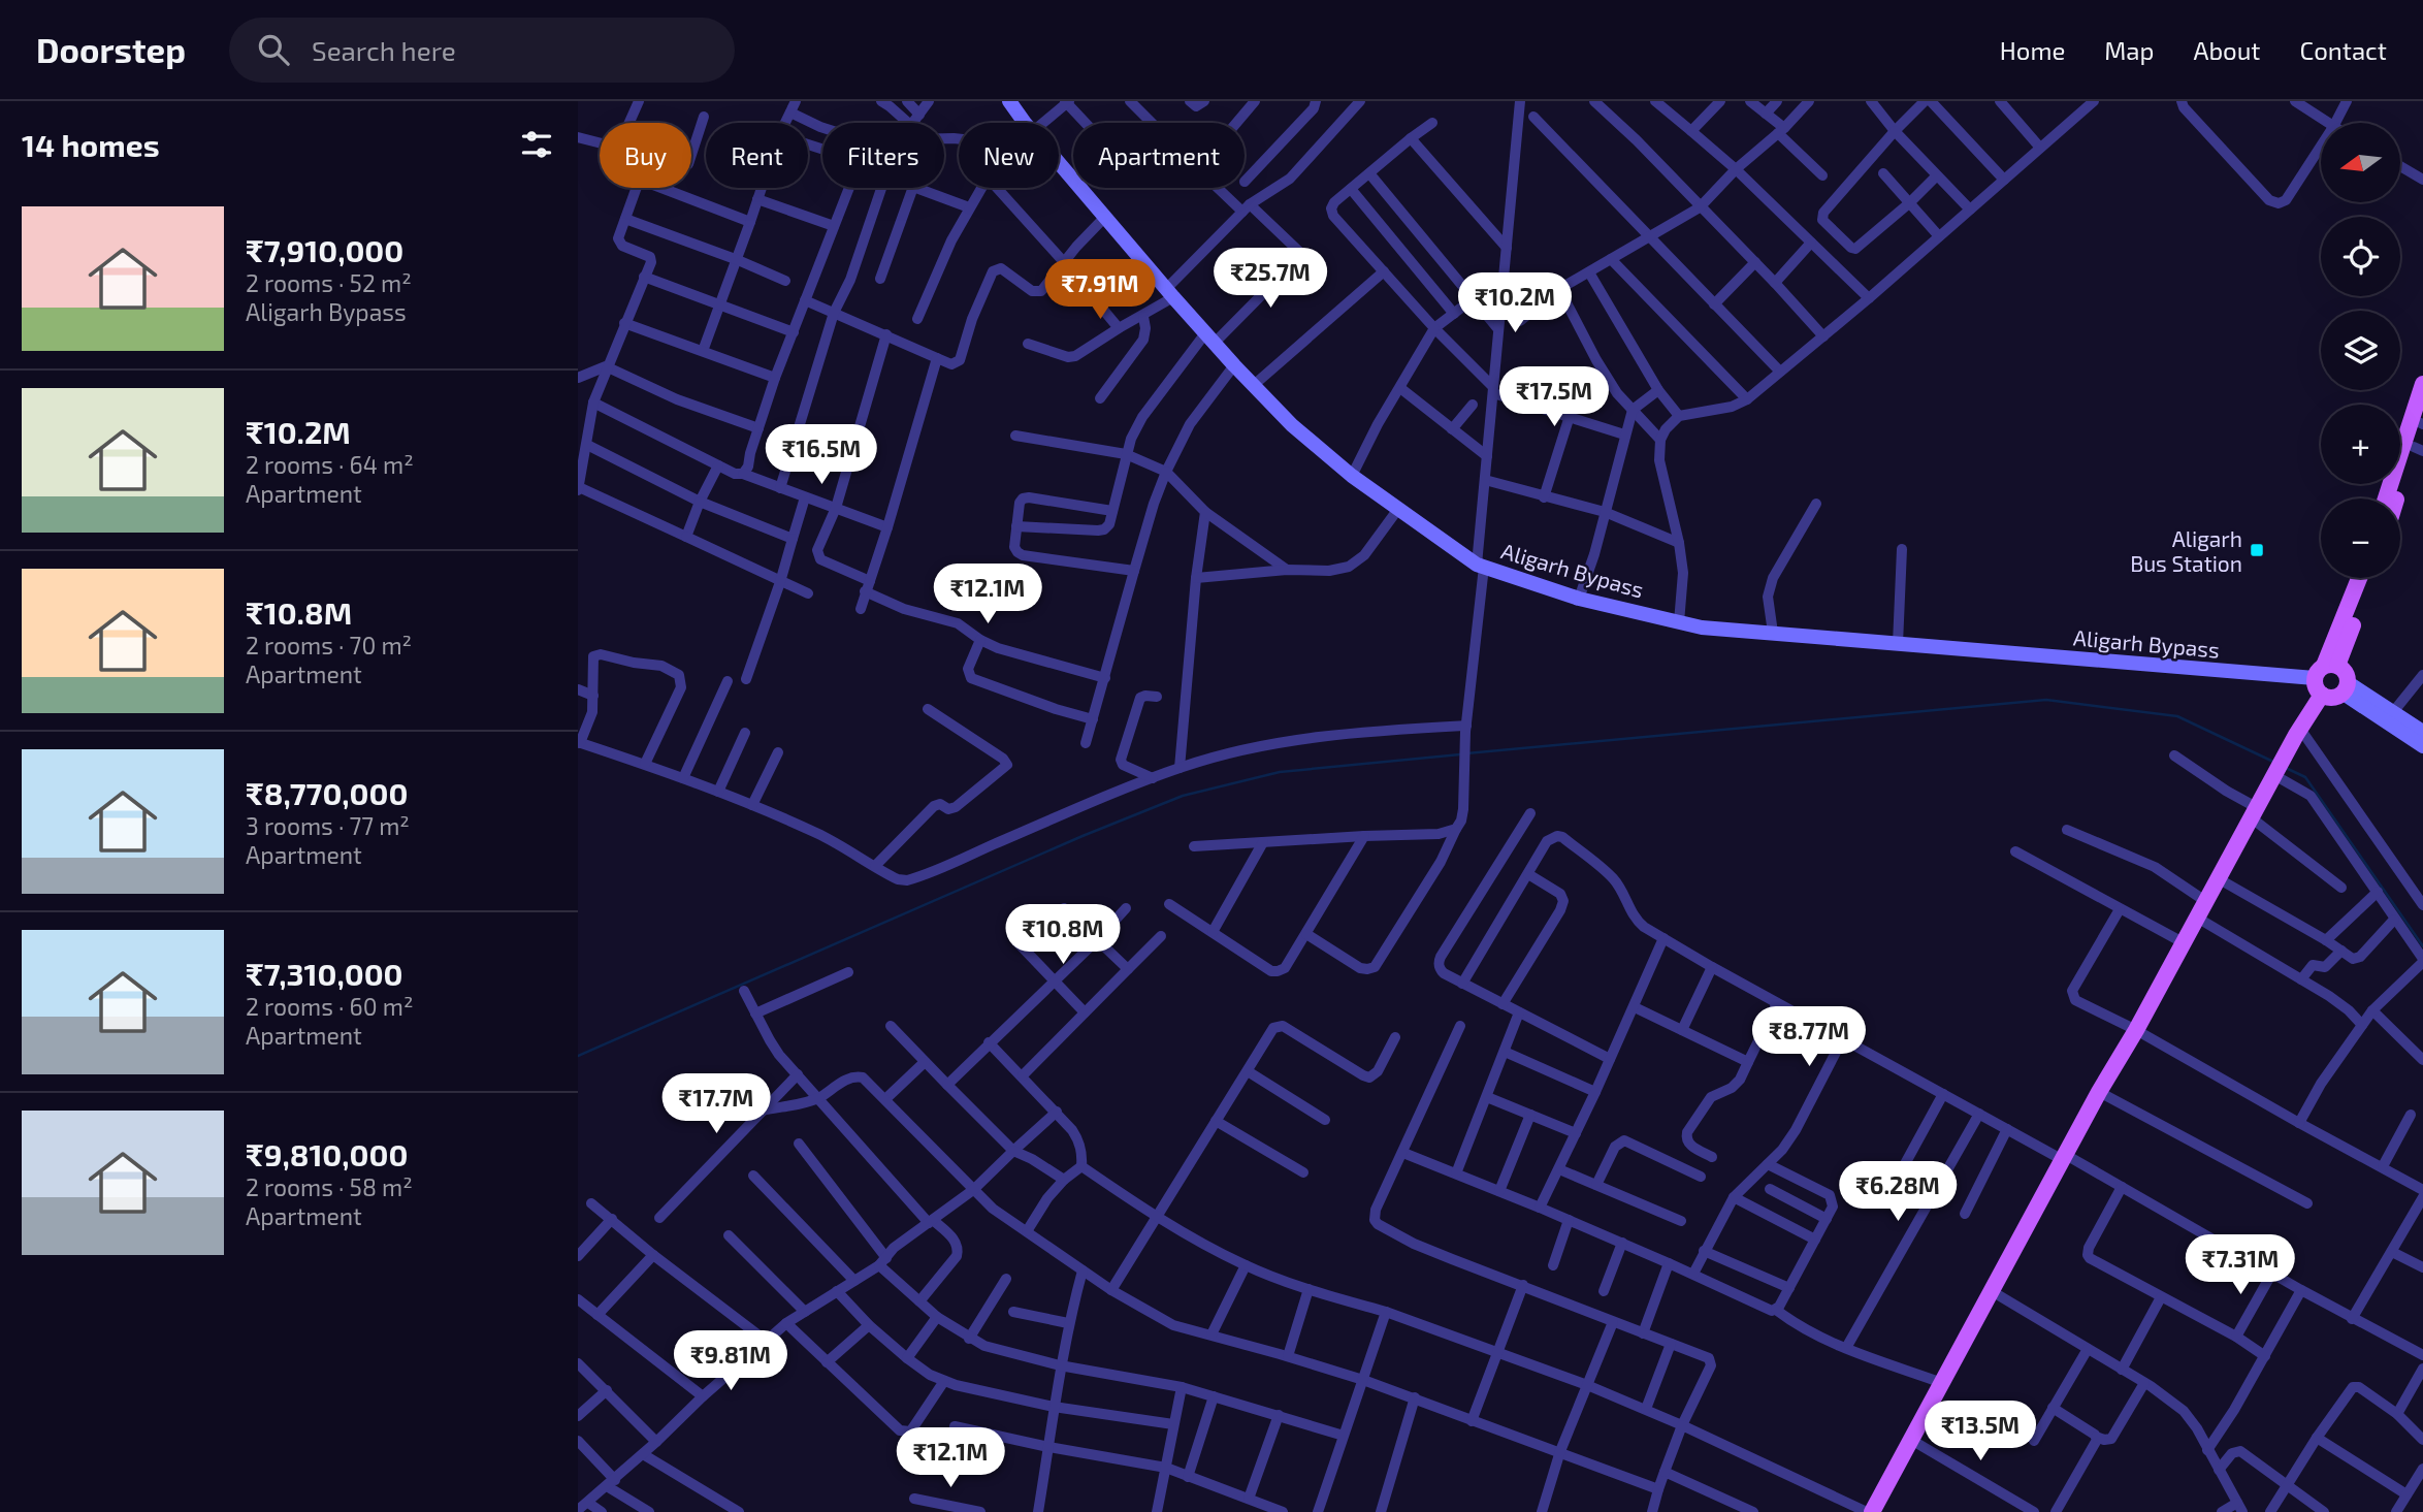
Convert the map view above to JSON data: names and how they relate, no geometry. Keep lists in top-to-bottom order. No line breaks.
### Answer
{"streets":{"main road":["Aligarh Bypass"]},"places":{"transit":["Aligarh Bus Station"]},"north":"left","page":{"header":"Doorstep","search":"Search here","nav":["Home","Map","About","Contact"],"heading":"14 homes","map_buttons":["+","−"],"chip":["Buy","Rent","Filters","New","Apartment"],"list":[{"name":"₹7,910,000","note":"2 rooms · 52 m² · Aligarh Bypass"},{"name":"₹10.2M","note":"2 rooms · 64 m² · Apartment"},{"name":"₹10.8M","note":"2 rooms · 70 m² · Apartment"},{"name":"₹8,770,000","note":"3 rooms · 77 m² · Apartment"},{"name":"₹7,310,000","note":"2 rooms · 60 m² · Apartment"},{"name":"₹9,810,000","note":"2 rooms · 58 m² · Apartment"}],"price":["₹25.7M","₹7.91M","₹10.2M","₹17.5M","₹16.5M","₹12.1M","₹10.8M","₹8.77M","₹17.7M","₹6.28M","₹7.31M","₹9.81M","₹13.5M","₹12.1M"]}}
